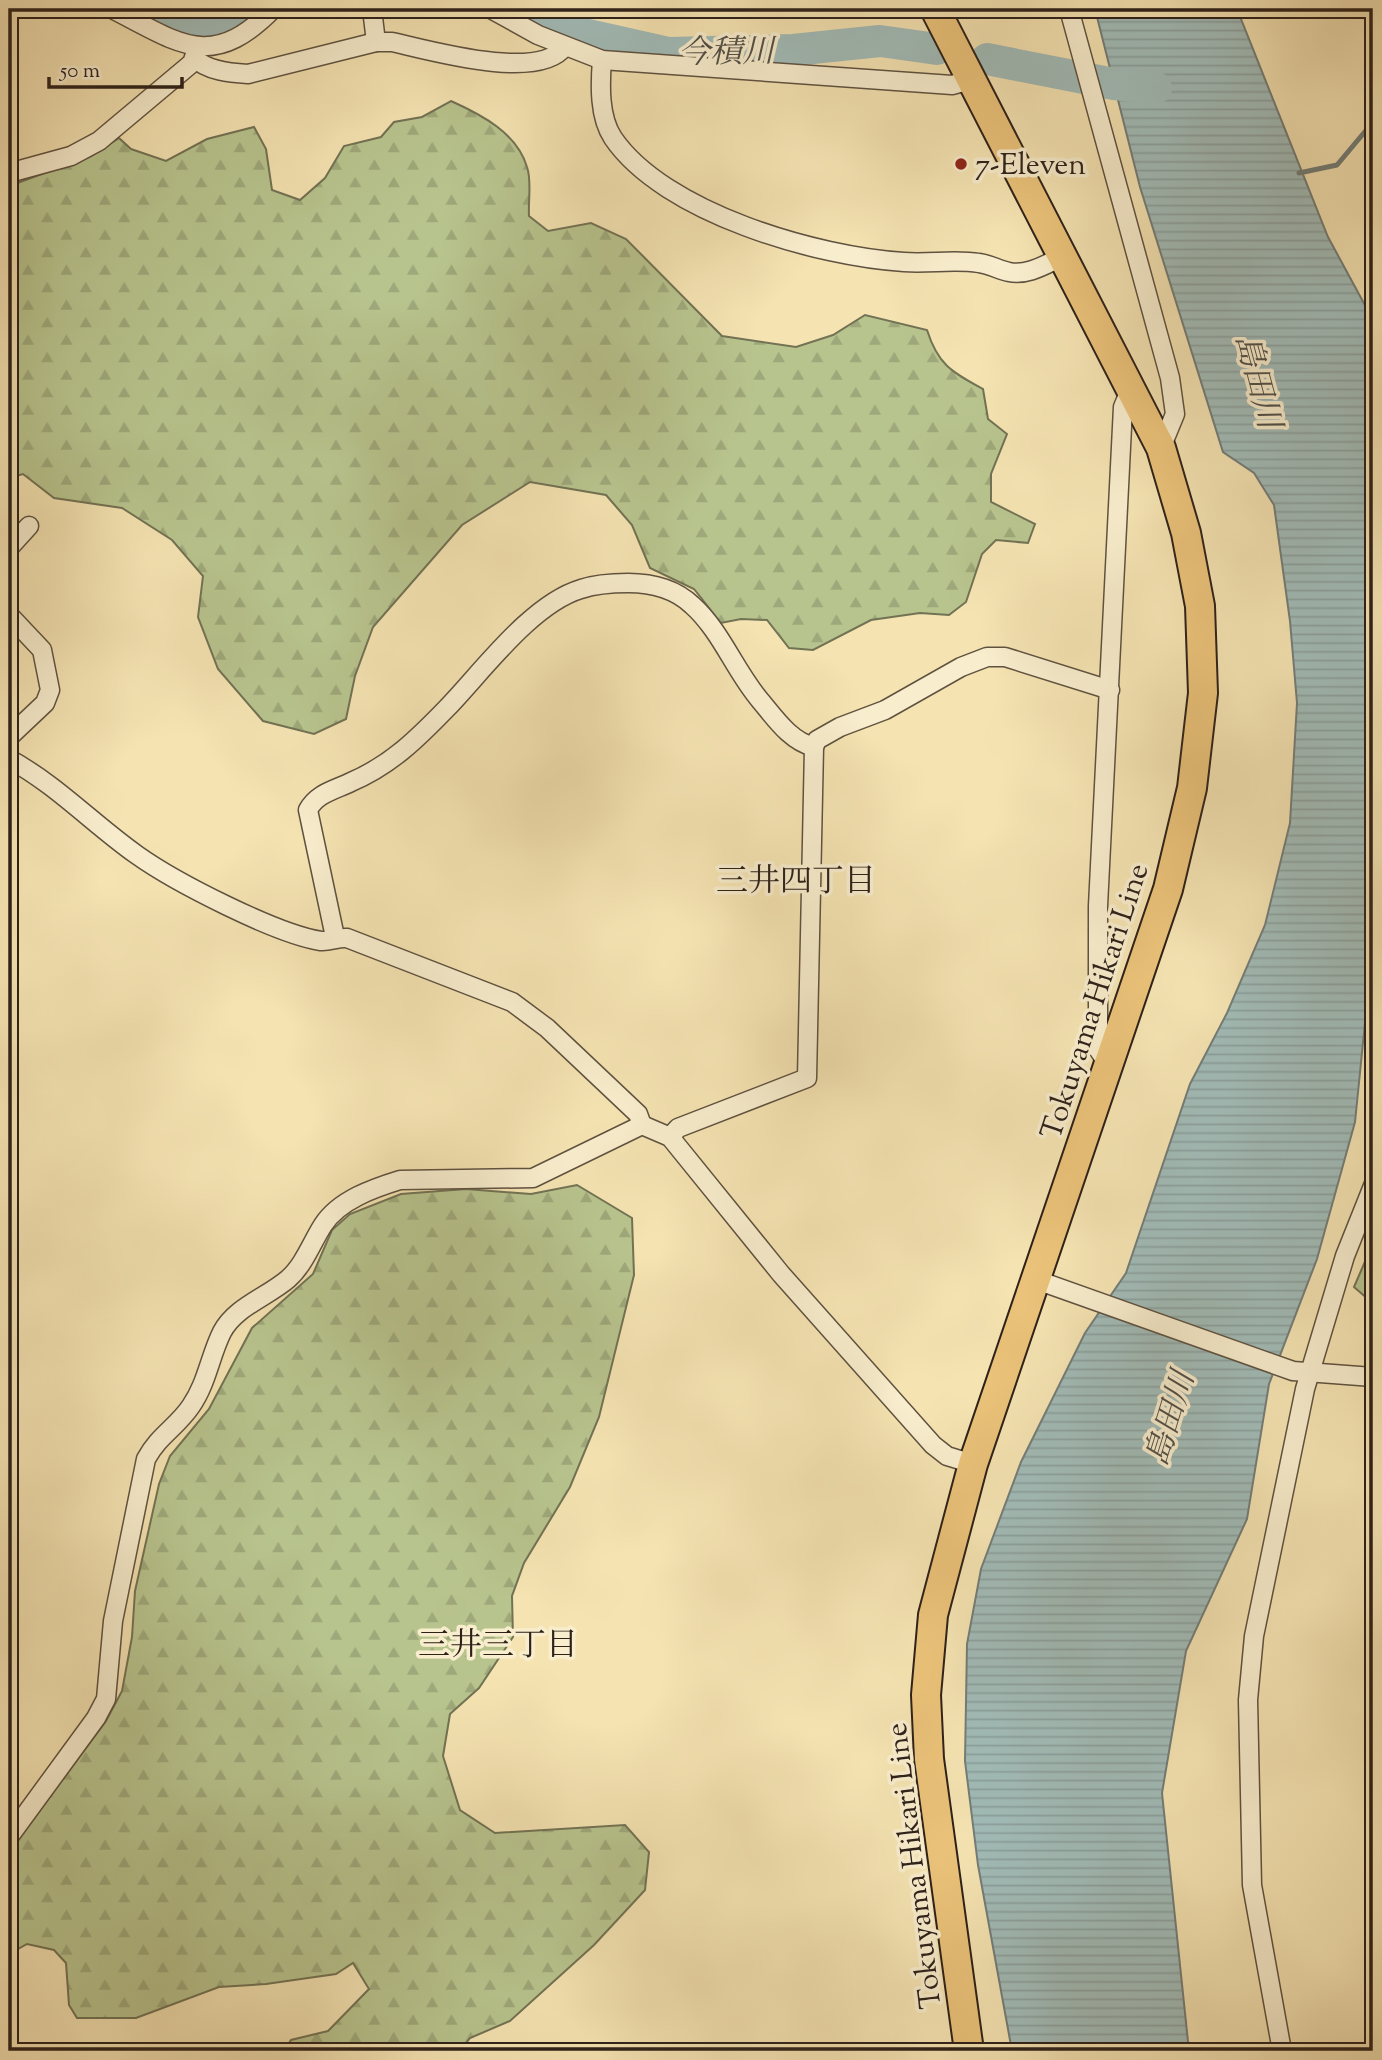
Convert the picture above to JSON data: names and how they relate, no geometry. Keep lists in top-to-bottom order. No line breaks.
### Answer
{"streets":{"main road":["Tokuyama Hikari Line"]},"districts":["三井四丁目","三井三丁目"],"water":["今積川","島田川"],"places":["7-Eleven"],"scale_bar":"50 m"}
